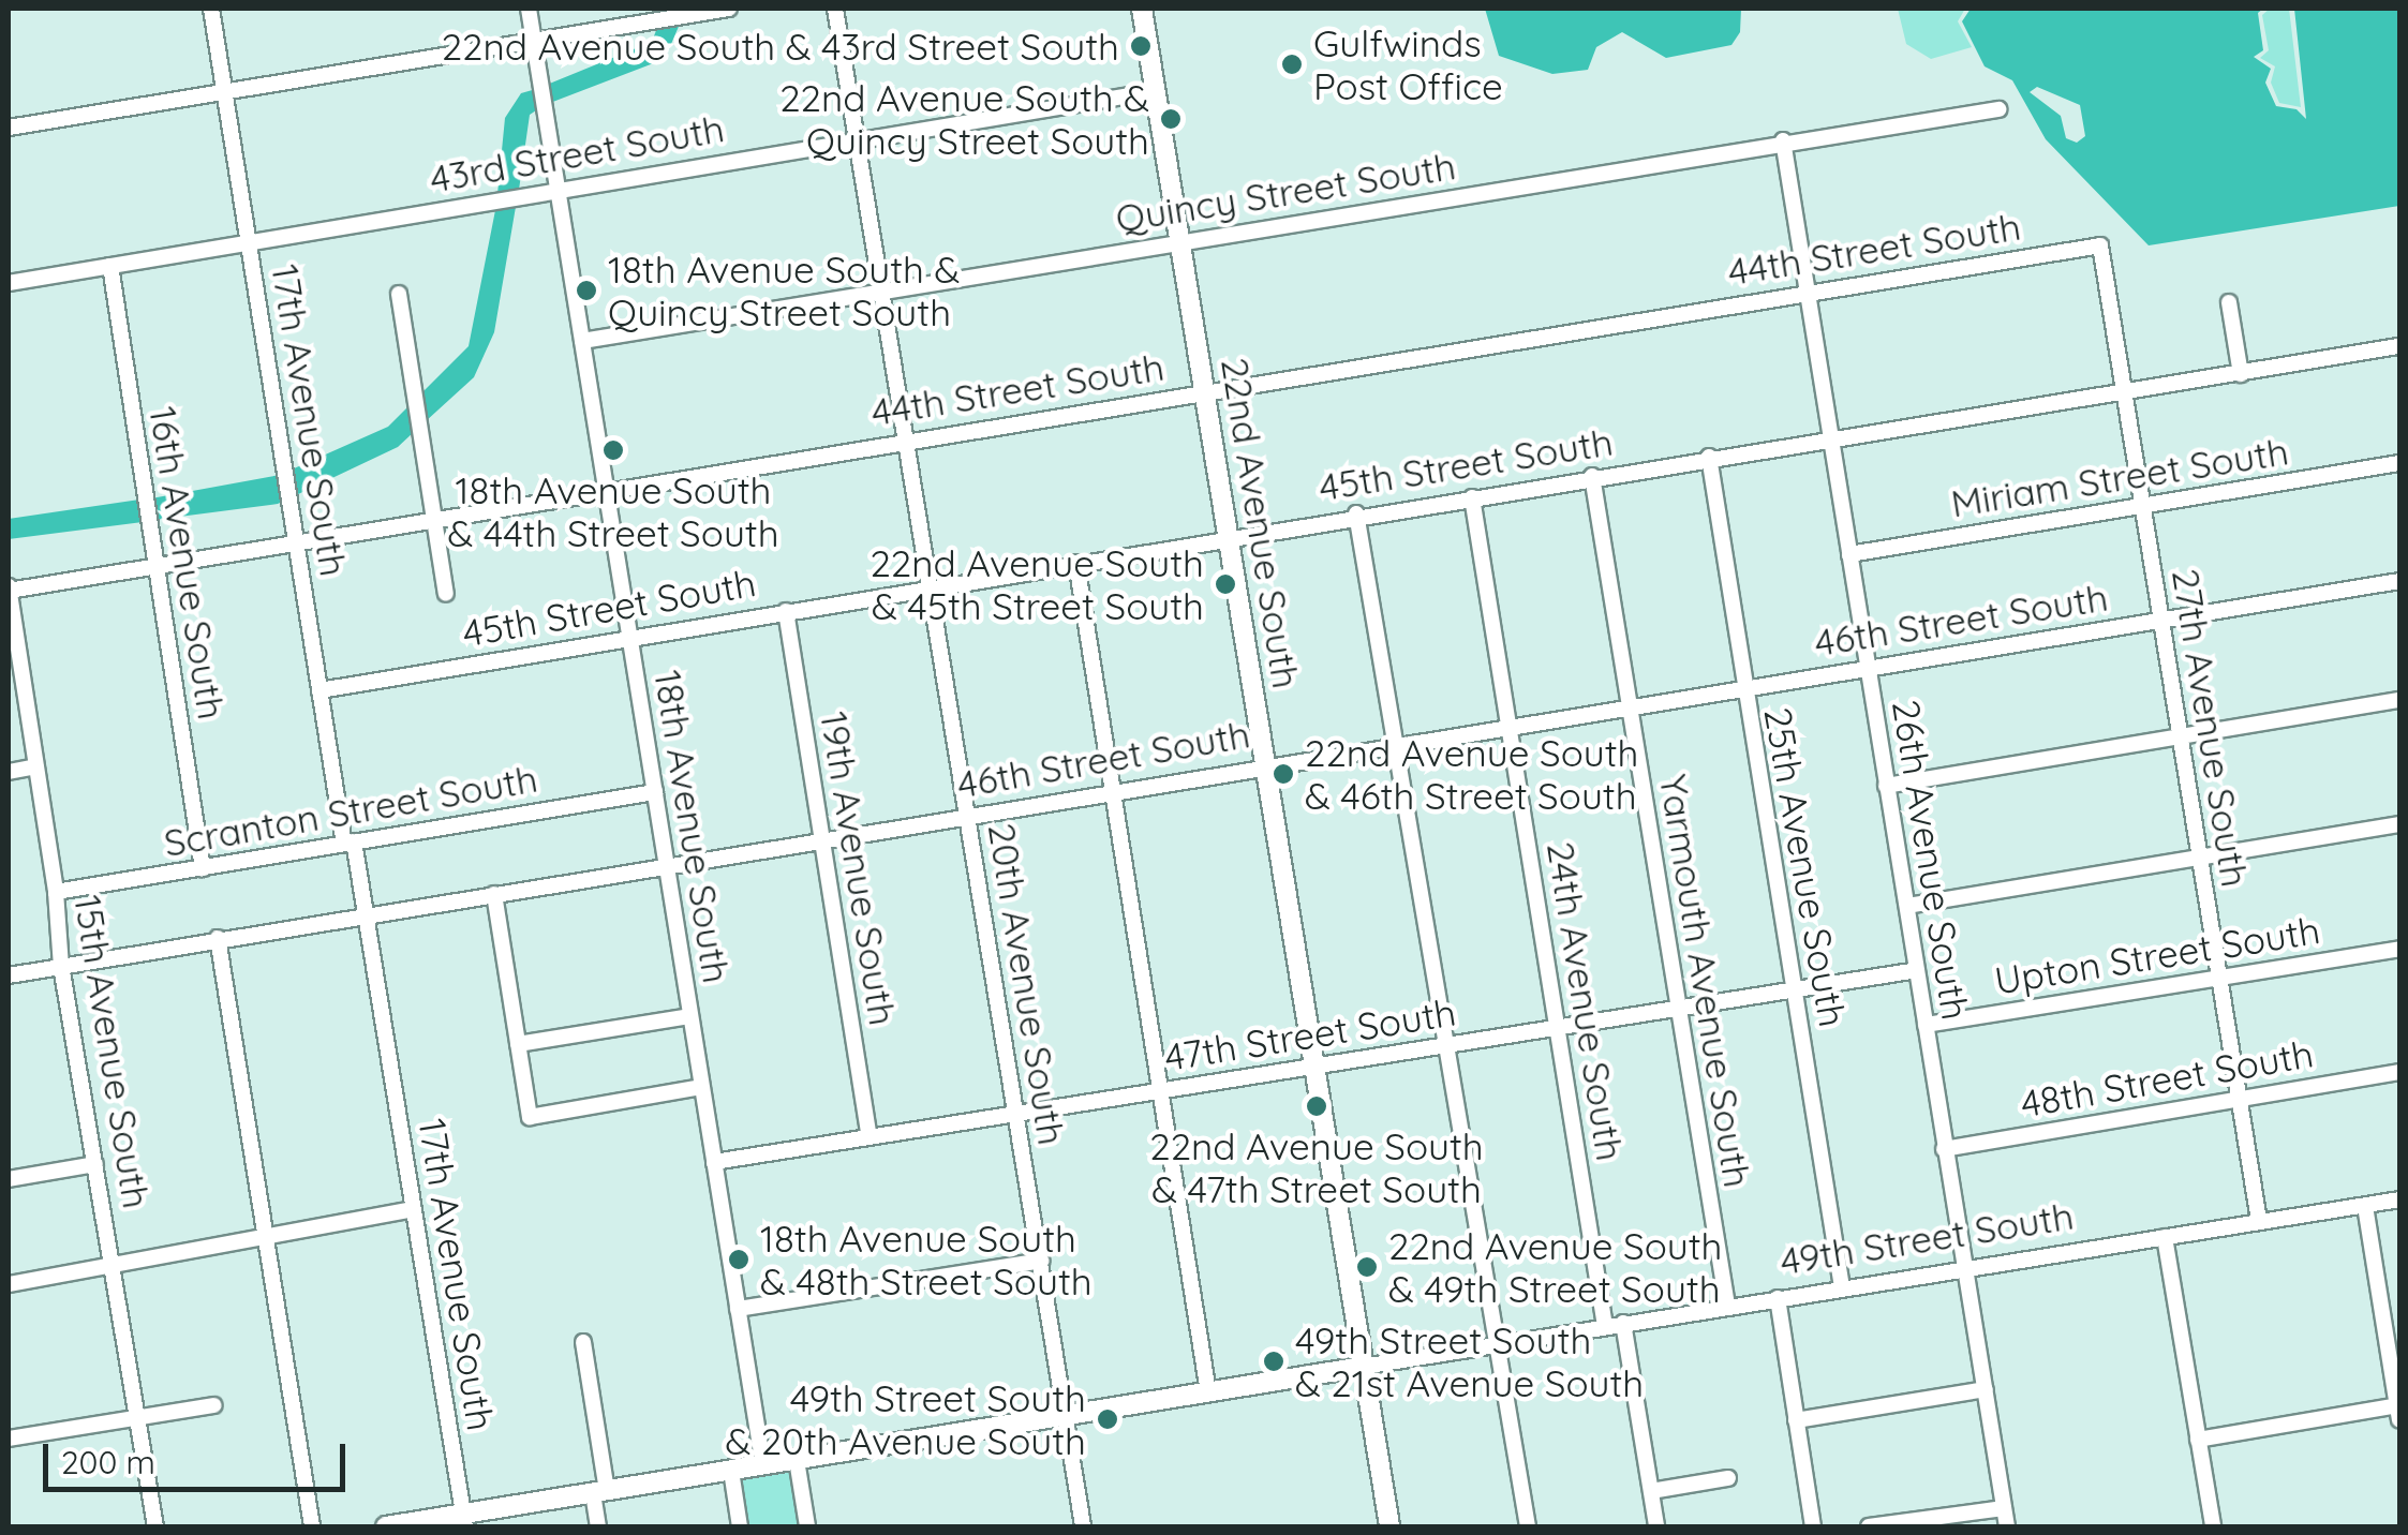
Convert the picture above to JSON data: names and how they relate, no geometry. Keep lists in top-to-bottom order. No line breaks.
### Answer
{"streets":{"main road":["22nd Avenue South","49th Street South"],"street":["43rd Street South","Quincy Street South","44th Street South","17th Avenue South","45th Street South","Miriam Street South","16th Avenue South","46th Street South","27th Avenue South","Scranton Street South","18th Avenue South","26th Avenue South","25th Avenue South","19th Avenue South","Upton Street South","Yarmouth Avenue South","20th Avenue South","24th Avenue South","47th Street South","15th Avenue South","48th Street South"]},"crossings":[["43rd Street South","17th Avenue South"],["43rd Street South","22nd Avenue South"],["43rd Street South","16th Avenue South"],["43rd Street South","18th Avenue South"],["43rd Street South","20th Avenue South"],["Quincy Street South","22nd Avenue South"],["Quincy Street South","18th Avenue South"],["Quincy Street South","26th Avenue South"],["Quincy Street South","20th Avenue South"],["44th Street South","17th Avenue South"],["44th Street South","22nd Avenue South"],["44th Street South","16th Avenue South"],["44th Street South","27th Avenue South"],["44th Street South","18th Avenue South"],["44th Street South","26th Avenue South"],["44th Street South","20th Avenue South"],["44th Street South","15th Avenue South"],["17th Avenue South","45th Street South"],["17th Avenue South","46th Street South"],["17th Avenue South","Scranton Street South"],["17th Avenue South","49th Street South"],["45th Street South","22nd Avenue South"],["45th Street South","27th Avenue South"],["45th Street South","18th Avenue South"],["45th Street South","26th Avenue South"],["45th Street South","25th Avenue South"],["45th Street South","19th Avenue South"],["45th Street South","Yarmouth Avenue South"],["45th Street South","20th Avenue South"],["45th Street South","24th Avenue South"],["Miriam Street South","27th Avenue South"],["Miriam Street South","26th Avenue South"],["22nd Avenue South","46th Street South"],["22nd Avenue South","47th Street South"],["22nd Avenue South","49th Street South"],["16th Avenue South","Scranton Street South"],["46th Street South","27th Avenue South"],["46th Street South","18th Avenue South"],["46th Street South","26th Avenue South"],["46th Street South","25th Avenue South"],["46th Street South","19th Avenue South"],["46th Street South","Yarmouth Avenue South"],["46th Street South","20th Avenue South"],["46th Street South","24th Avenue South"],["46th Street South","15th Avenue South"],["27th Avenue South","Upton Street South"],["27th Avenue South","48th Street South"],["27th Avenue South","49th Street South"],["Scranton Street South","18th Avenue South"],["Scranton Street South","15th Avenue South"],["18th Avenue South","47th Street South"],["18th Avenue South","49th Street South"],["26th Avenue South","Upton Street South"],["26th Avenue South","47th Street South"],["26th Avenue South","48th Street South"],["26th Avenue South","49th Street South"],["25th Avenue South","47th Street South"],["25th Avenue South","49th Street South"],["19th Avenue South","47th Street South"],["Yarmouth Avenue South","47th Street South"],["Yarmouth Avenue South","49th Street South"],["20th Avenue South","47th Street South"],["20th Avenue South","49th Street South"],["24th Avenue South","47th Street South"],["24th Avenue South","49th Street South"]],"places":["22nd Avenue South & 43rd Street South","Gulfwinds Post Office","22nd Avenue South & Quincy Street South","18th Avenue South & Quincy Street South","18th Avenue South & 44th Street South","22nd Avenue South & 45th Street South","22nd Avenue South & 46th Street South","22nd Avenue South & 47th Street South","18th Avenue South & 48th Street South","22nd Avenue South & 49th Street South","49th Street South & 21st Avenue South","49th Street South & 20th Avenue South"],"scale_bar":"200 m"}
